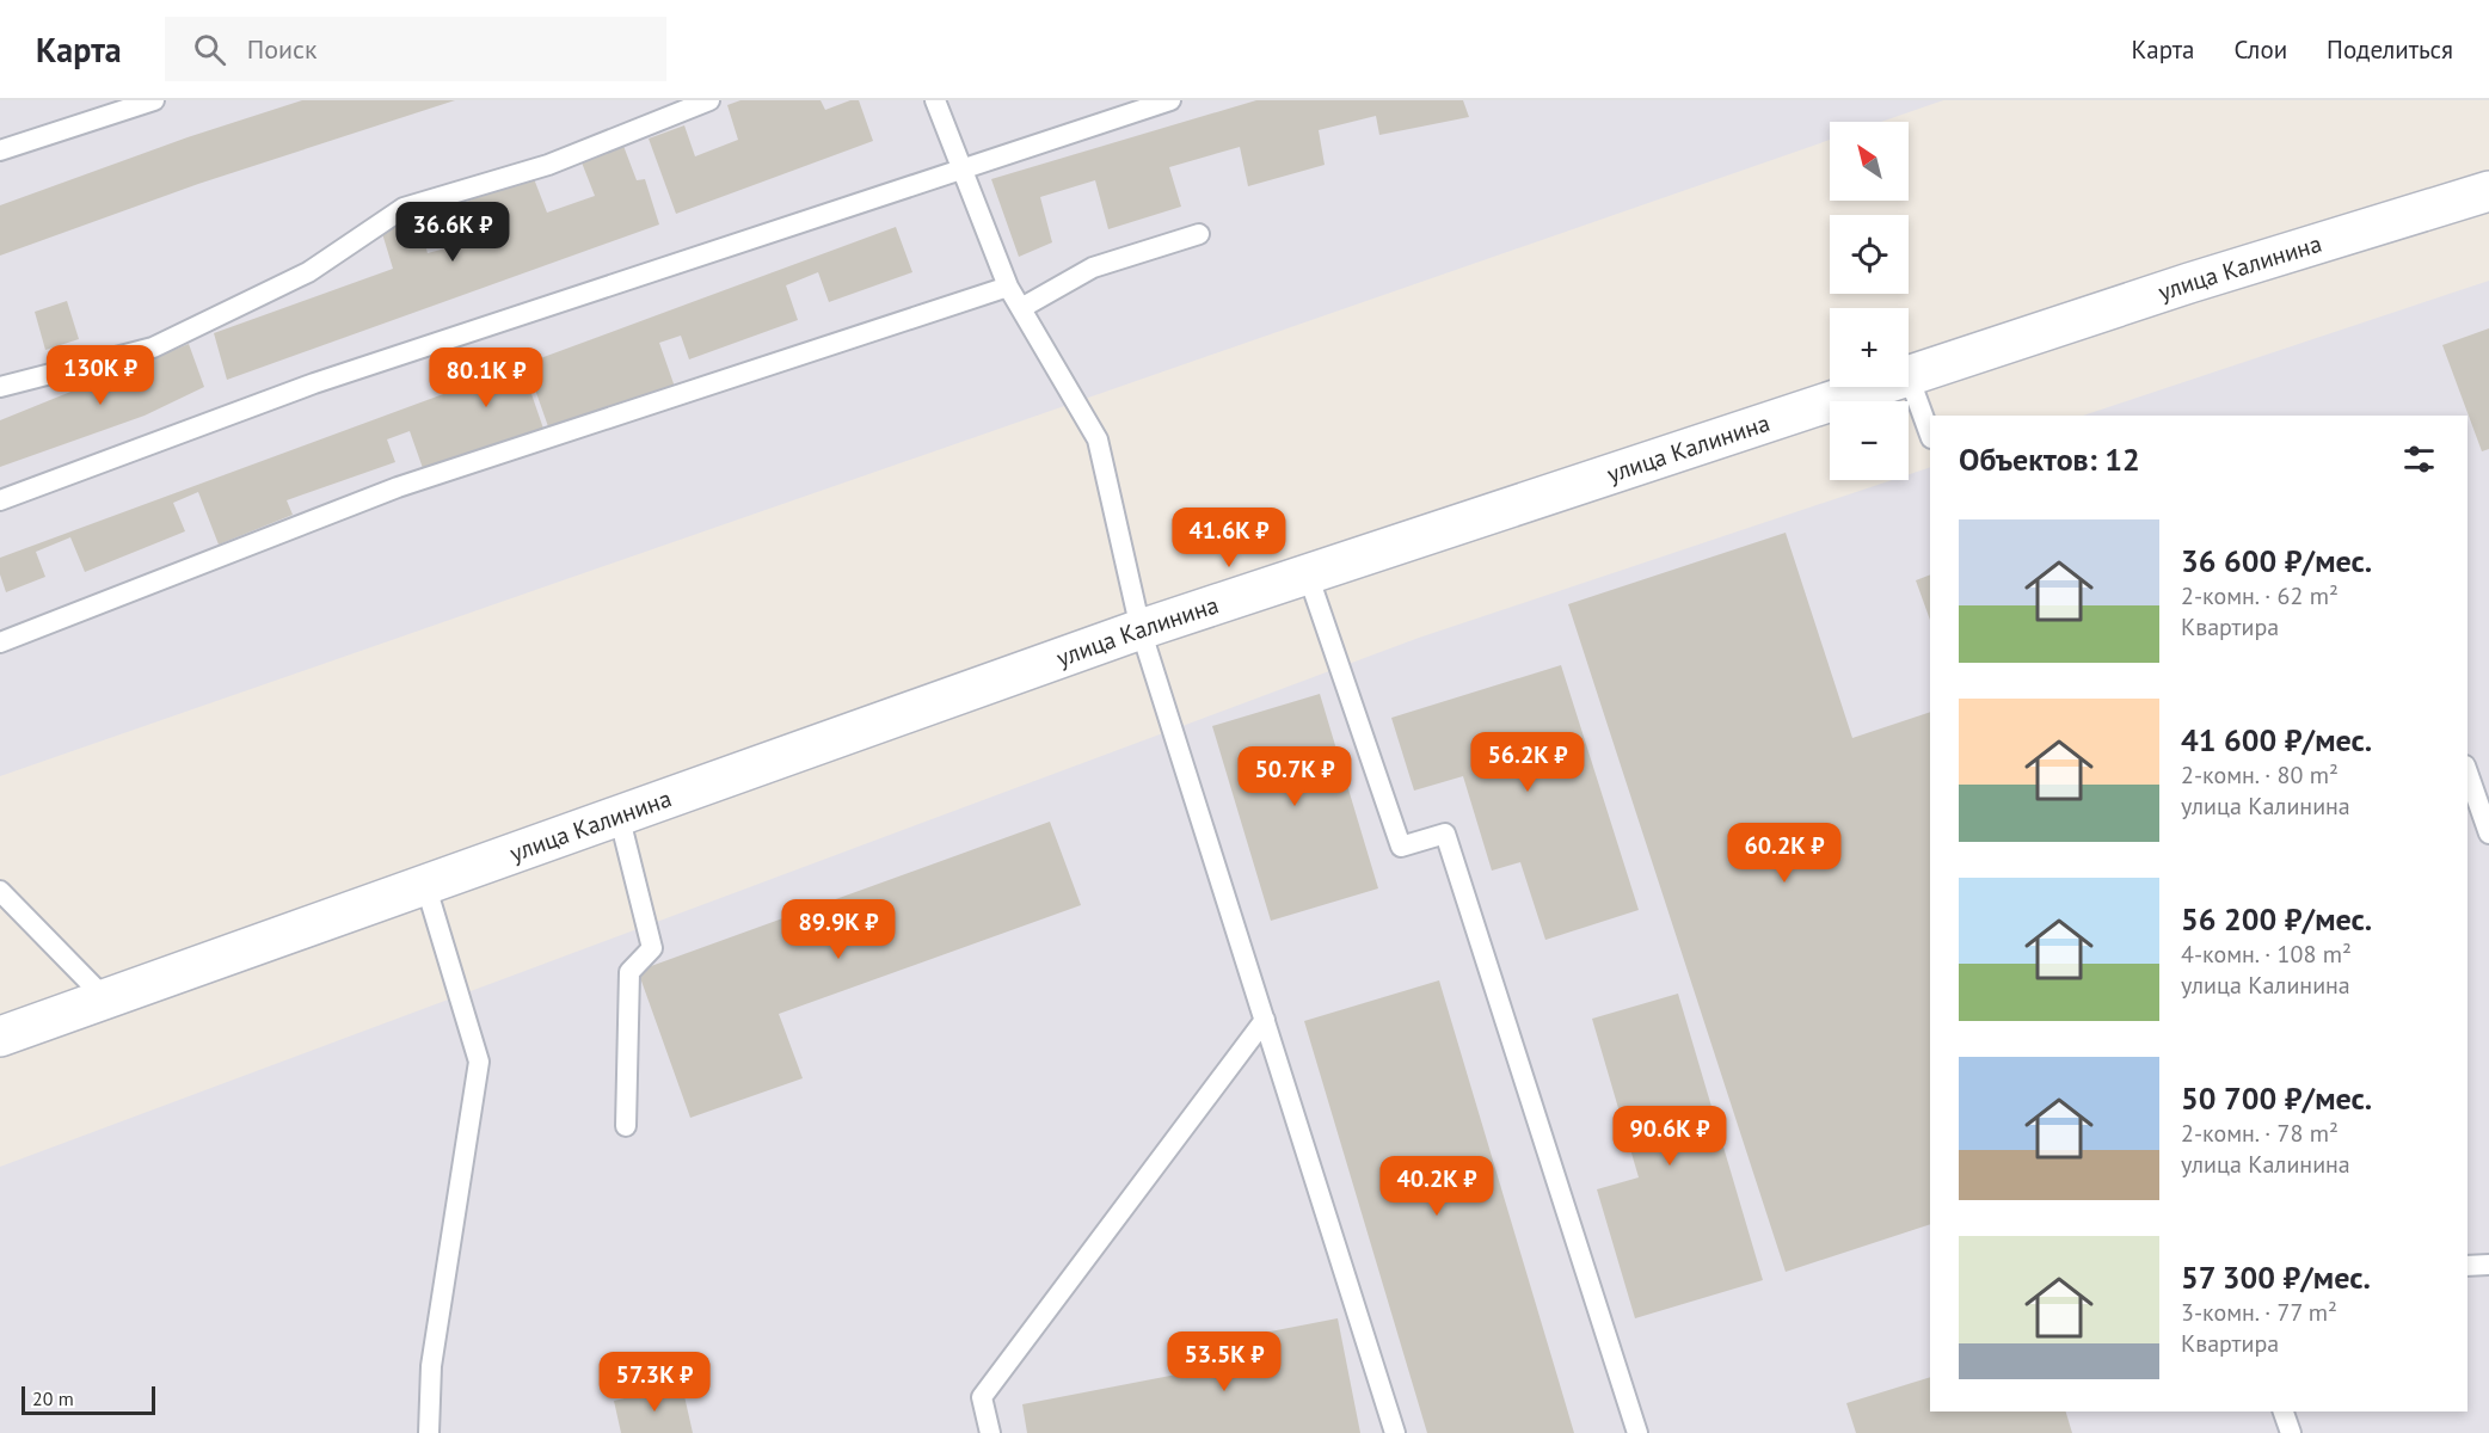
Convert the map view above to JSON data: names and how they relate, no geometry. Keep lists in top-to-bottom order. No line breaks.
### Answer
{"streets":{"street":["улица Калинина"]},"scale_bar":"20 m","north":"top left","page":{"header":"Карта","search":"Поиск","nav":["Карта","Слои","Поделиться"],"map_buttons":["+","−"],"price":["36.6K ₽","130K ₽","80.1K ₽","41.6K ₽","56.2K ₽","50.7K ₽","60.2K ₽","89.9K ₽","90.6K ₽","40.2K ₽","53.5K ₽","57.3K ₽"],"heading":"Объектов: 12","list":[{"name":"36 600 ₽/мес.","note":"2-комн. · 62 m² · Квартира"},{"name":"41 600 ₽/мес.","note":"2-комн. · 80 m² · улица Калинина"},{"name":"56 200 ₽/мес.","note":"4-комн. · 108 m² · улица Калинина"},{"name":"50 700 ₽/мес.","note":"2-комн. · 78 m² · улица Калинина"},{"name":"57 300 ₽/мес.","note":"3-комн. · 77 m² · Квартира"}],"scale":"20 m"}}
